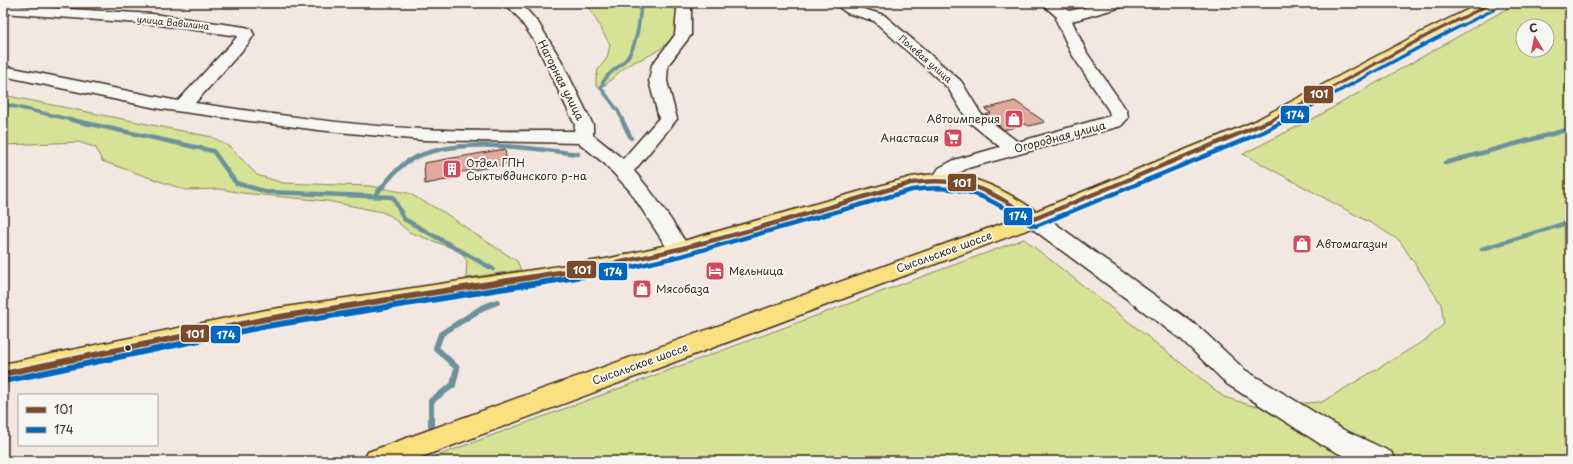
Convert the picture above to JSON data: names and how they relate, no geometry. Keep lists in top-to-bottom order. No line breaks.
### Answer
{"streets":{"main road":["Сысольское шоссе"],"street":["улица Вавилина","Полевая улица","Нагорная улица","Огородная улица"]},"crossings":[["Полевая улица","Огородная улица"]],"places":{"shop":["Автоимперия","Автомагазин","Мясобаза"],"supermarket":["Анастасия"],"building":["Отдел ГПН Сыктывдинского р-на"],"hotel":["Мельница"]},"lines":["transit line 101","transit line 174"],"legend":["101","174"],"north":"top"}
